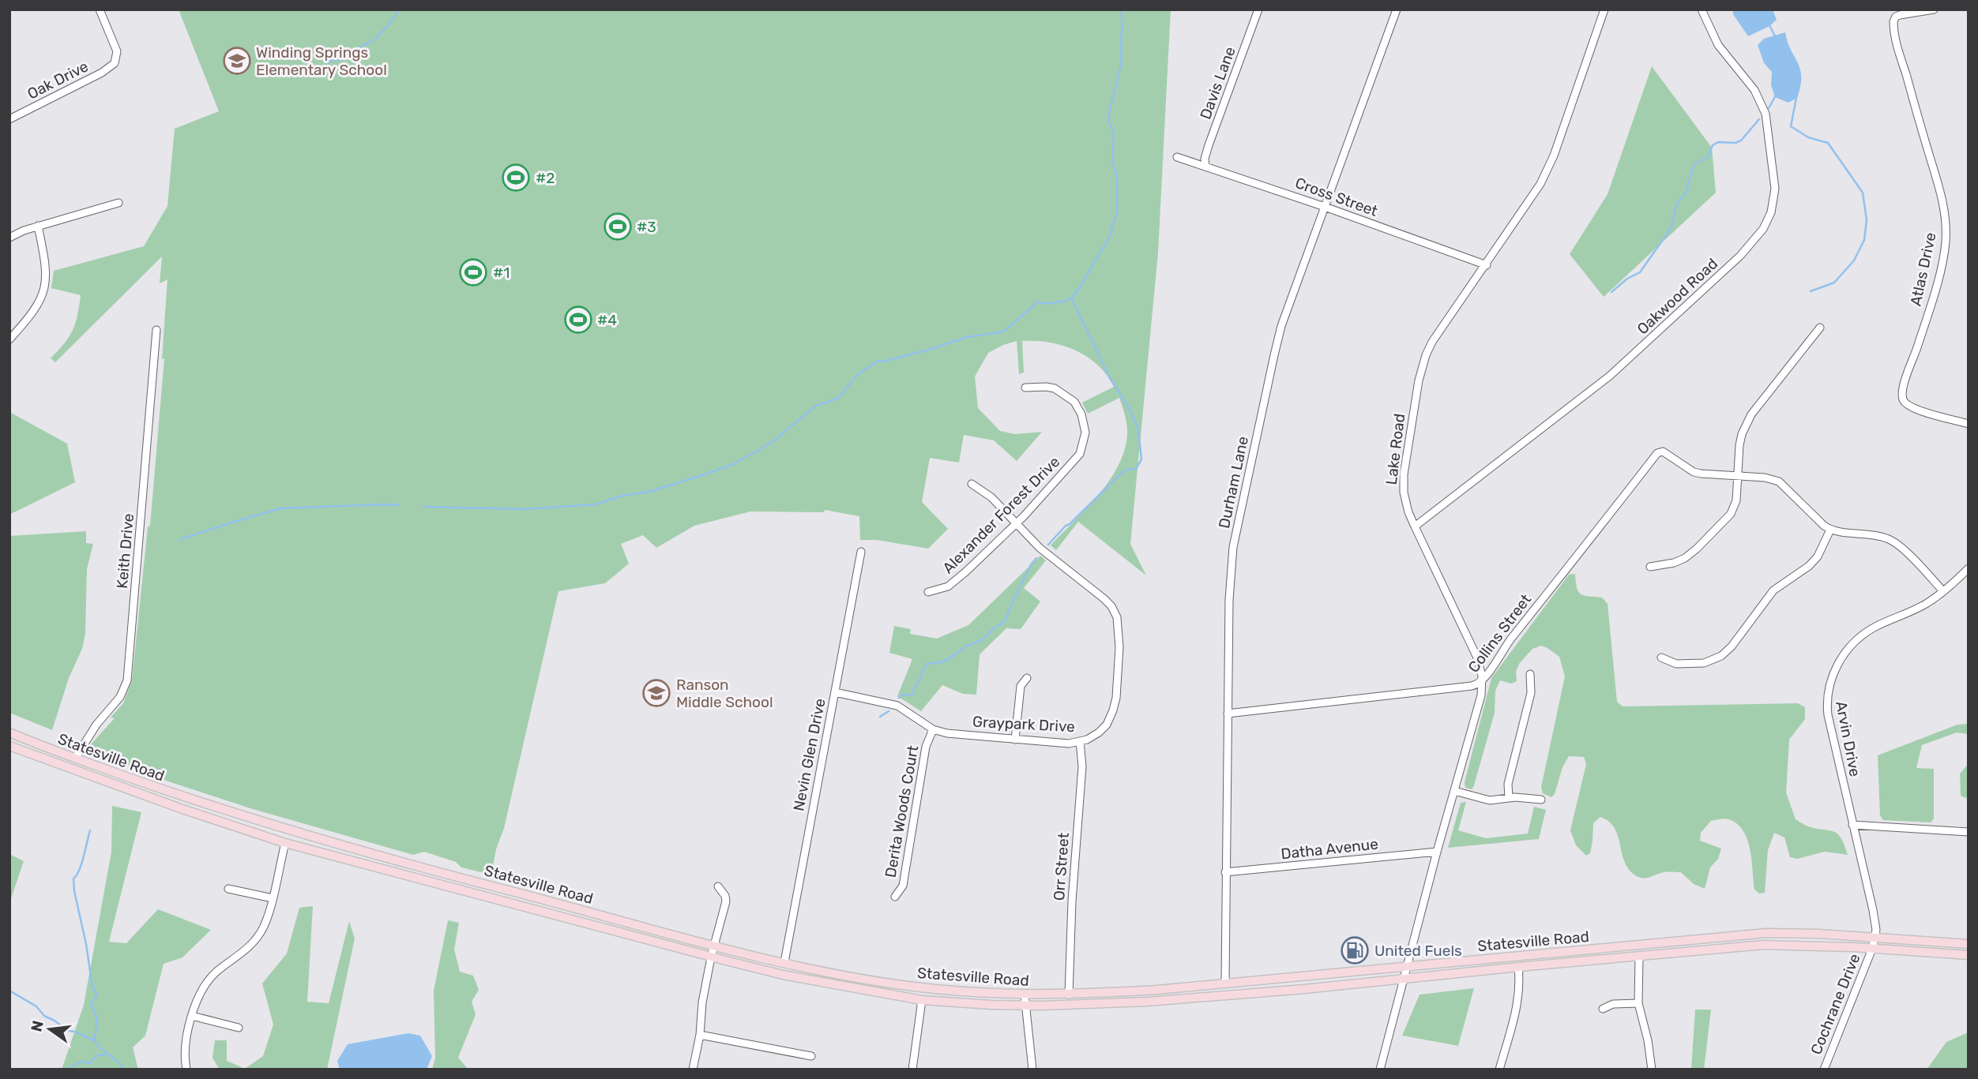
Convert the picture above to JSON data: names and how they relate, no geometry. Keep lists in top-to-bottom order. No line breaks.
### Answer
{"streets":{"main road":["Statesville Road"],"street":["Oak Drive","Davis Lane","Cross Street","Atlas Drive","Oakwood Road","Lake Road","Durham Lane","Alexander Forest Drive","Keith Drive","Collins Street","Graypark Drive","Arvin Drive","Nevin Glen Drive","Derita Woods Court","Datha Avenue","Orr Street","Cochrane Drive"]},"crossings":[["Davis Lane","Cross Street"],["Cross Street","Lake Road"],["Cross Street","Durham Lane"],["Oakwood Road","Lake Road"],["Lake Road","Collins Street"],["Lake Road","Statesville Road"],["Lake Road","Datha Avenue"],["Durham Lane","Collins Street"],["Durham Lane","Statesville Road"],["Durham Lane","Datha Avenue"],["Alexander Forest Drive","Graypark Drive"],["Keith Drive","Statesville Road"],["Graypark Drive","Nevin Glen Drive"],["Graypark Drive","Derita Woods Court"],["Graypark Drive","Orr Street"],["Arvin Drive","Statesville Road"],["Arvin Drive","Cochrane Drive"],["Nevin Glen Drive","Statesville Road"],["Statesville Road","Orr Street"],["Statesville Road","Cochrane Drive"]],"places":{"school or university":["Winding Springs Elementary School","Ranson Middle School"],"sports":["#2","#3","#1","#4"],"fuel station":["United Fuels"]},"north":"left"}
